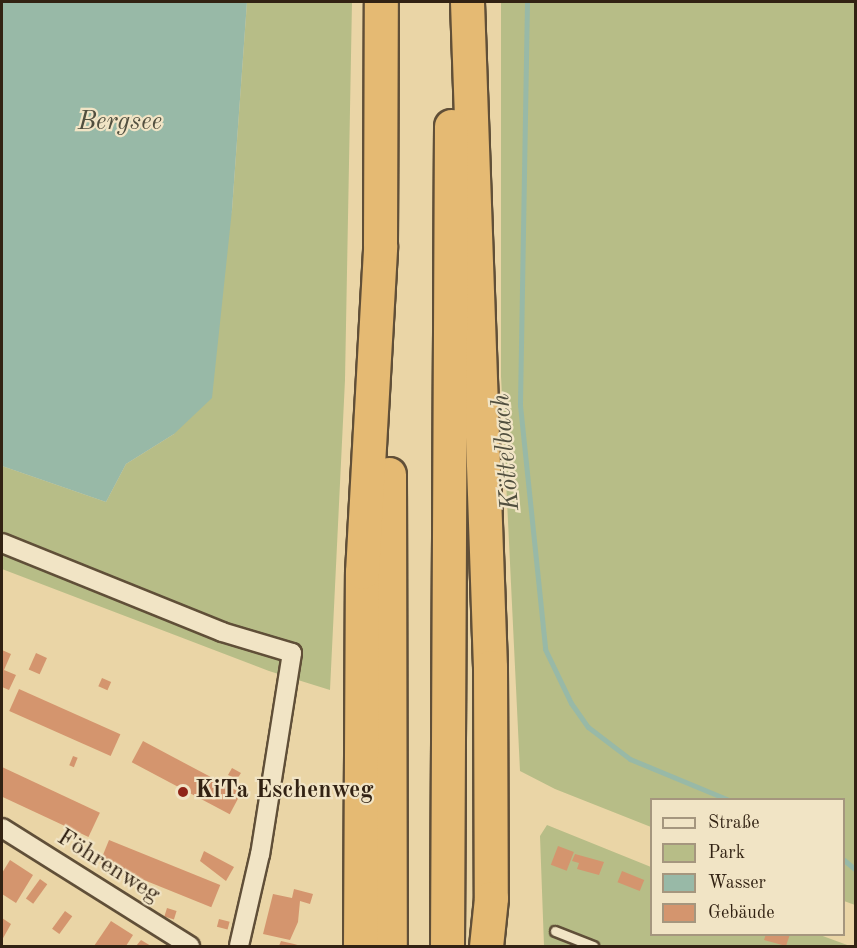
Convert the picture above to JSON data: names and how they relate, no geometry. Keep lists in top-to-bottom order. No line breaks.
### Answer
{"streets":{"street":["Föhrenweg"]},"water":["Bergsee","Köttelbach"],"places":["KiTa Eschenweg"],"legend":["Straße","Park","Wasser","Gebäude"]}
